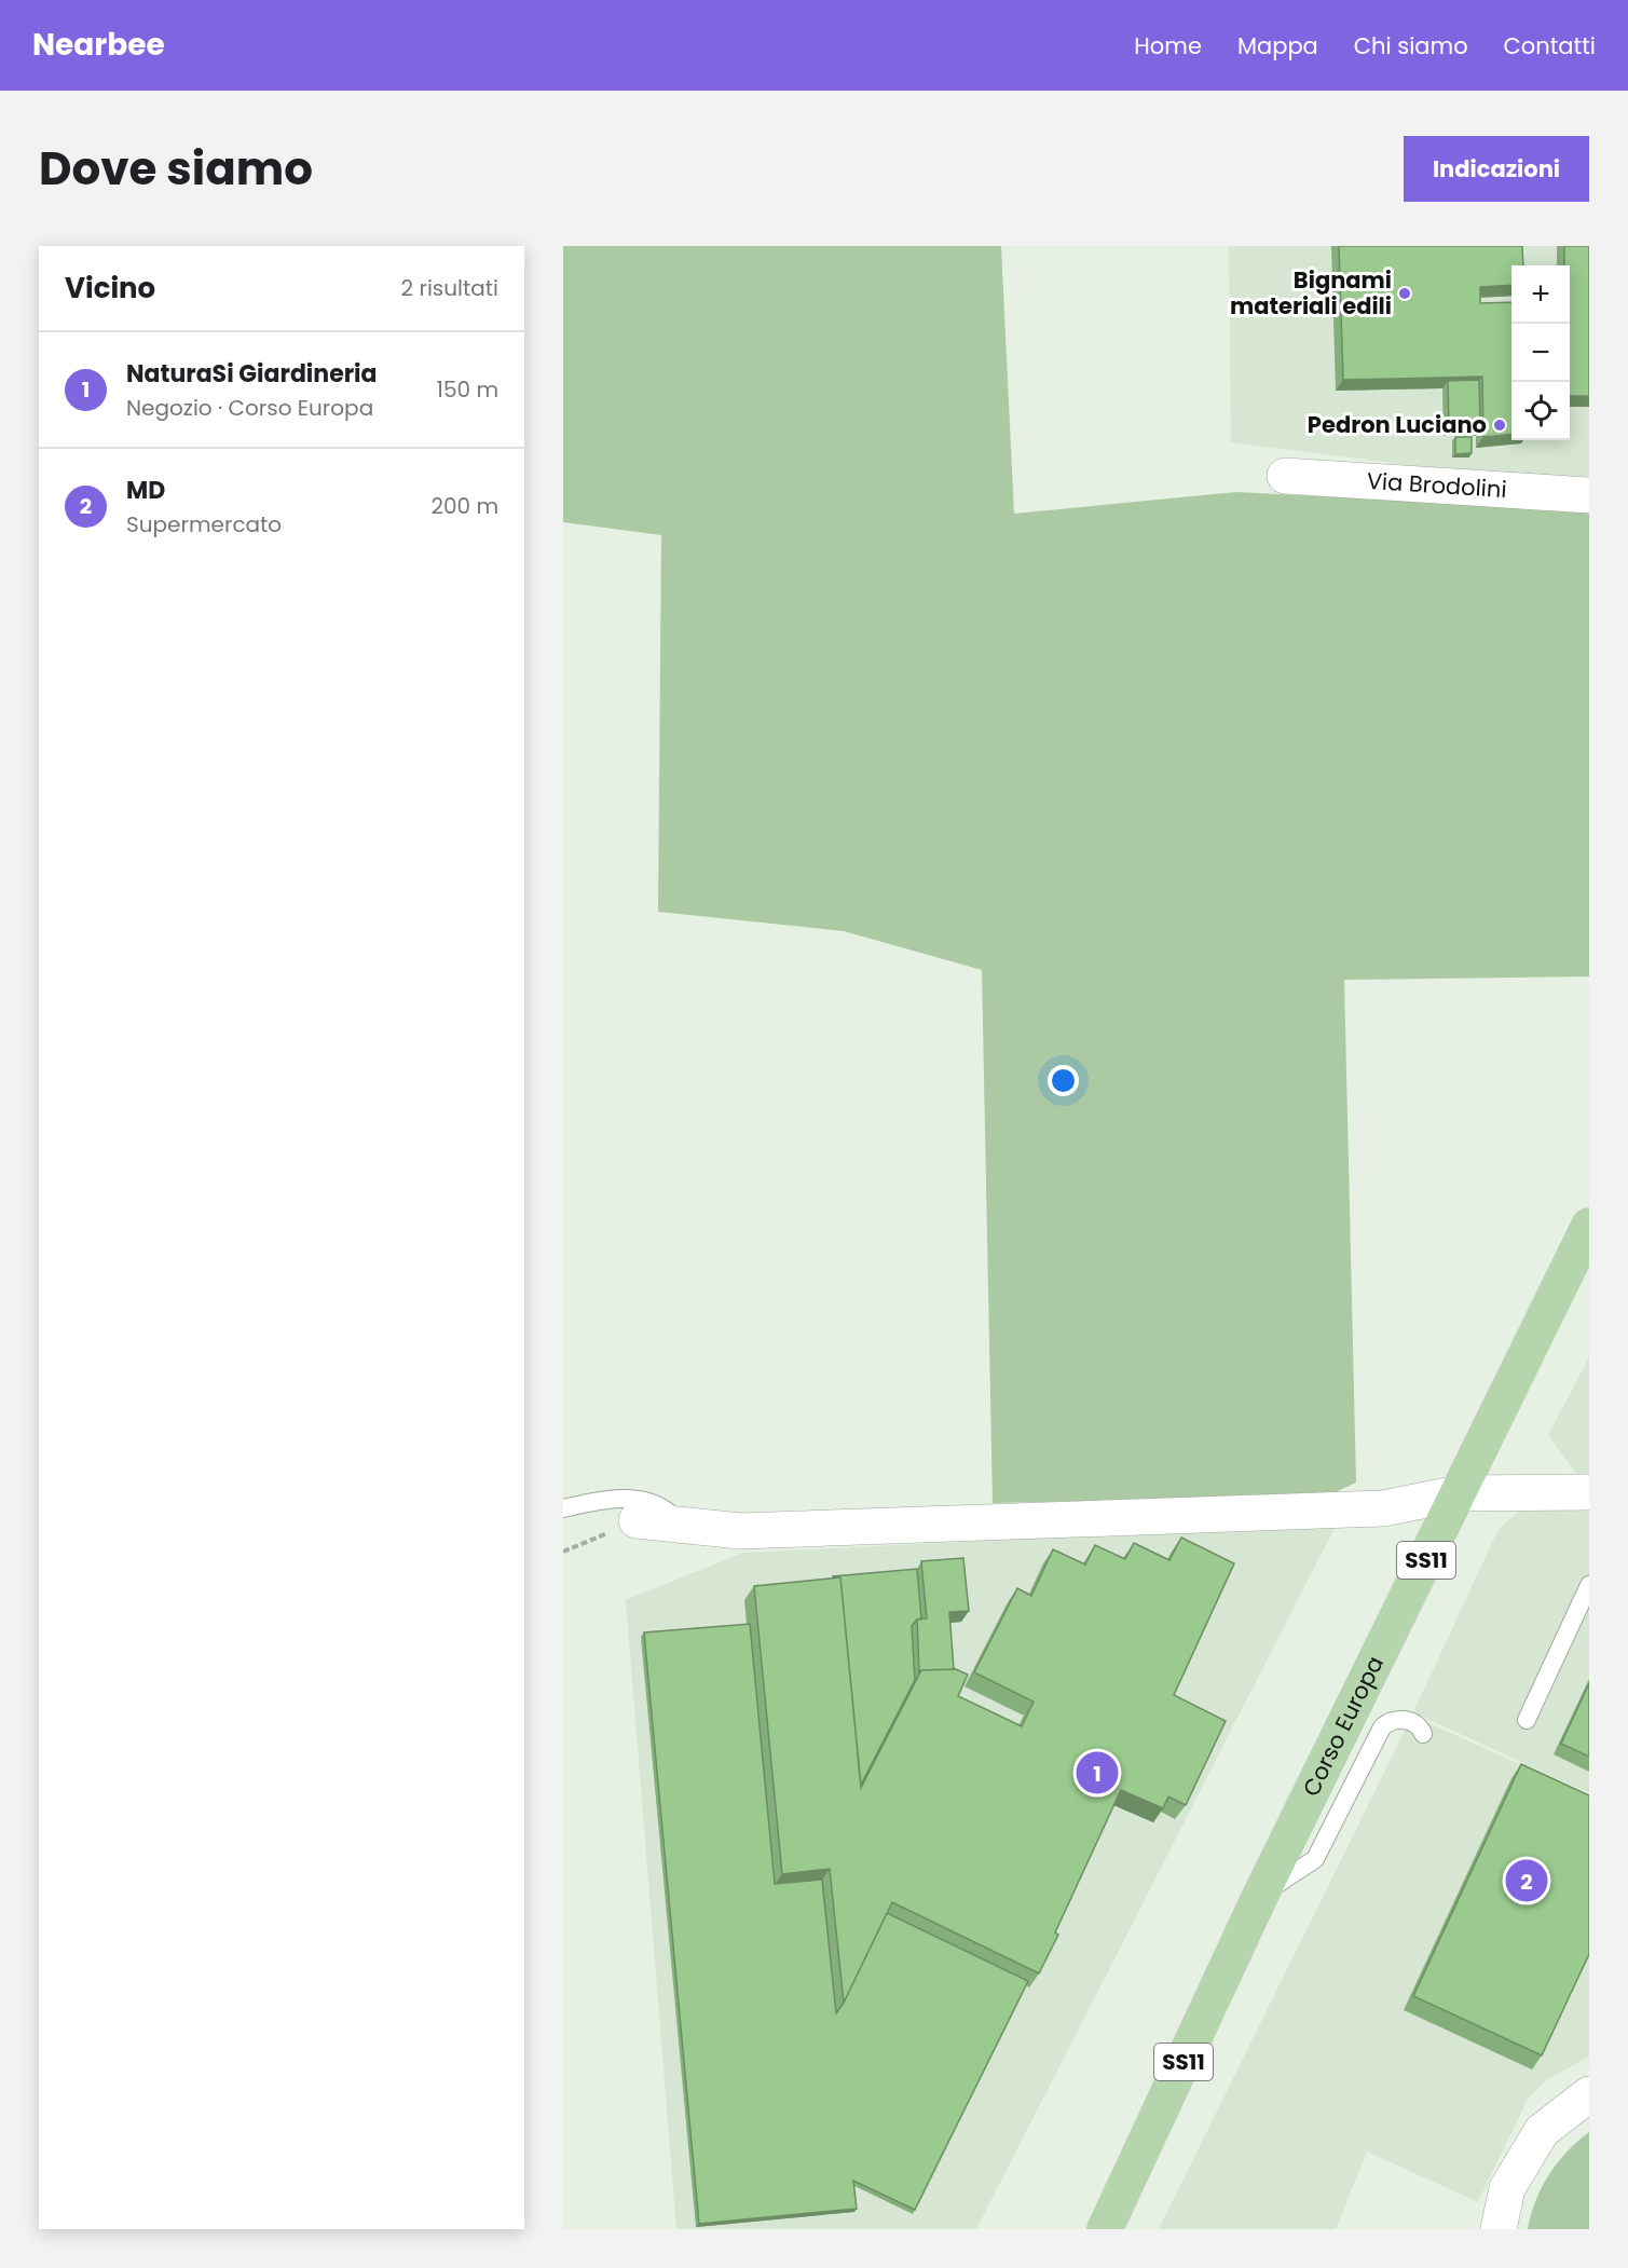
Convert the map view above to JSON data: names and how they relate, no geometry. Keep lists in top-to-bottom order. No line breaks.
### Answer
{"streets":{"main road":["SS11","Corso Europa"],"street":["Via Brodolini"]},"places":["Bignami materiali edili","Pedron Luciano"],"page":{"header":"Nearbee","nav":["Home","Mappa","Chi siamo","Contatti"],"title":"Dove siamo","buttons":"Indicazioni","heading":["Vicino","2 risultati"],"map_buttons":["+","−"],"list":[{"mark":"1","name":"NaturaSi Giardineria","note":"Negozio · Corso Europa","value":"150 m"},{"mark":"2","name":"MD","note":"Supermercato","value":"200 m"}],"pins":["1","2"]}}
